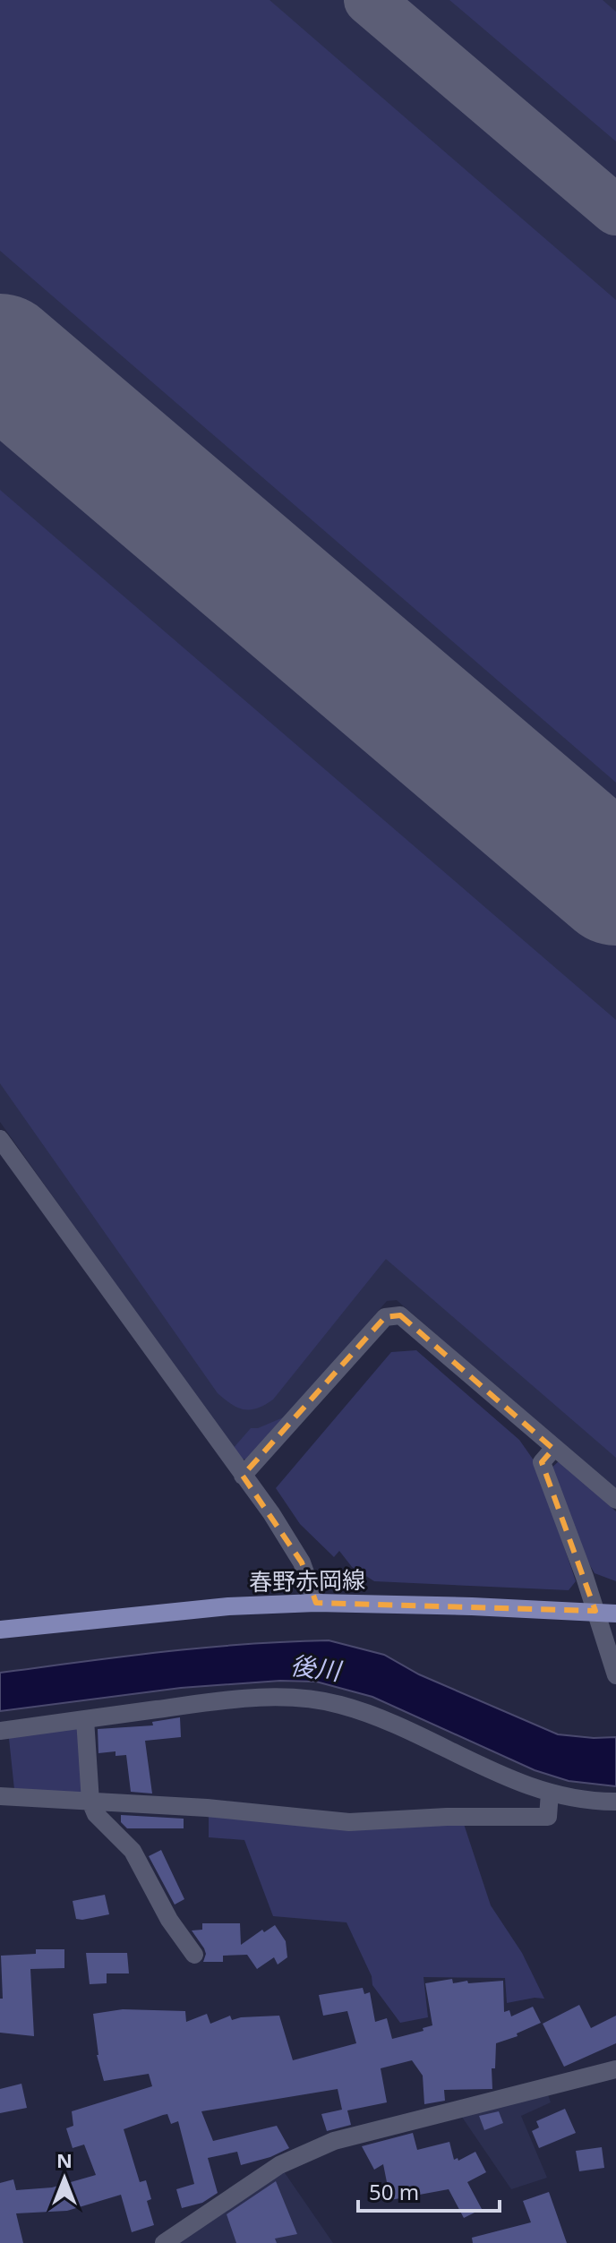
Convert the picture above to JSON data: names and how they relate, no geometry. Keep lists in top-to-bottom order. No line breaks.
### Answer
{"streets":{"main road":["春野赤岡線"]},"water":["後川"],"scale_bar":"50 m","north":"top"}
